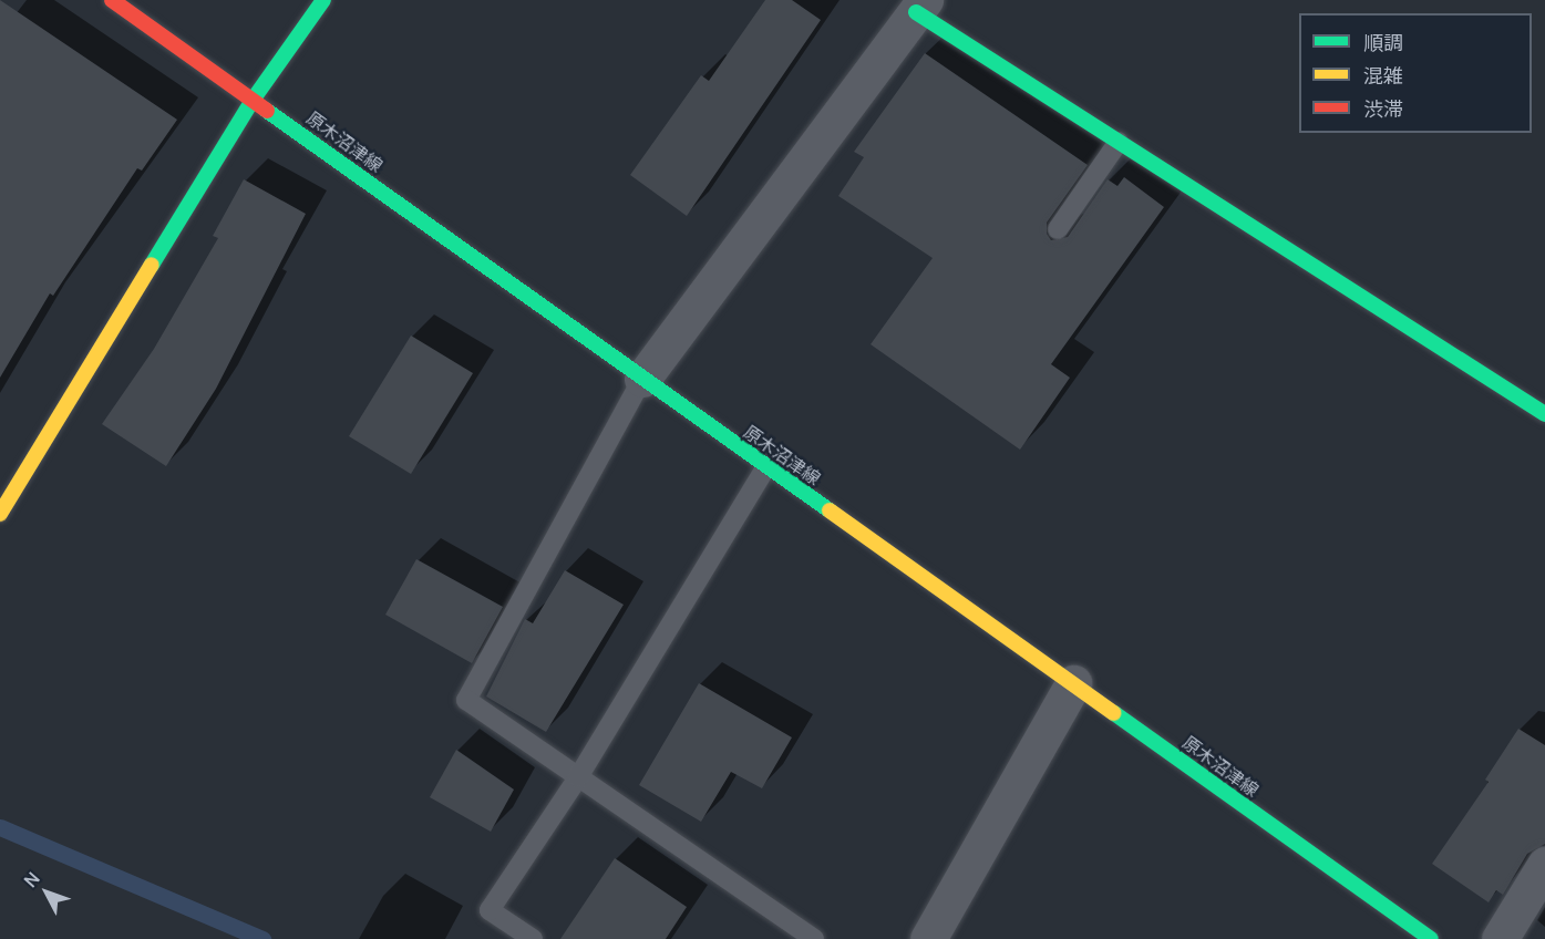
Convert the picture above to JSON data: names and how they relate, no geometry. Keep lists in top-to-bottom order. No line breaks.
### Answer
{"streets":{"main road":["原木沼津線"]},"legend":["順調","混雑","渋滞"],"north":"top left"}
